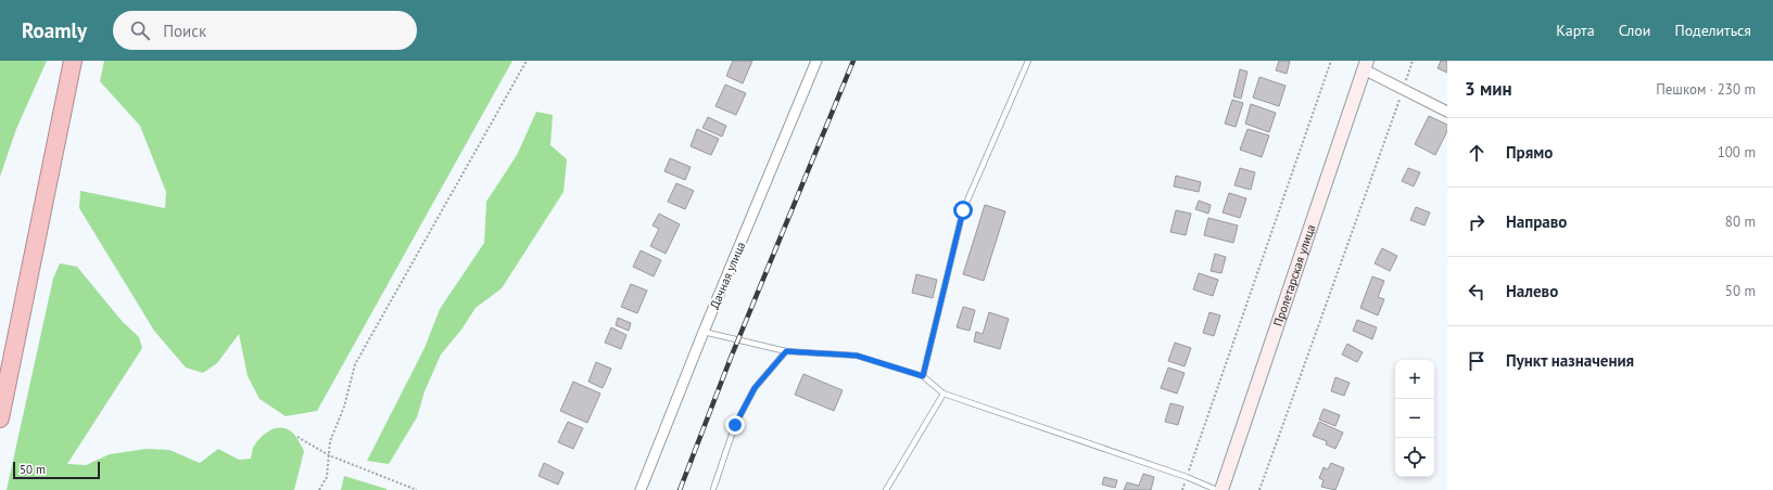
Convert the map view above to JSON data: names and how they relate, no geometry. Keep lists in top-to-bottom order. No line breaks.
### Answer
{"streets":{"main road":["Пролетарская улица"],"street":["Дачная улица"]},"scale_bar":"50 m","page":{"header":"Roamly","search":"Поиск","nav":["Карта","Слои","Поделиться"],"heading":["3 мин","Пешком · 230 m"],"list":[["Прямо","100 m"],["Направо","80 m"],["Налево","50 m"],"Пункт назначения"],"map_buttons":["+","−"],"scale":"50 m"}}
